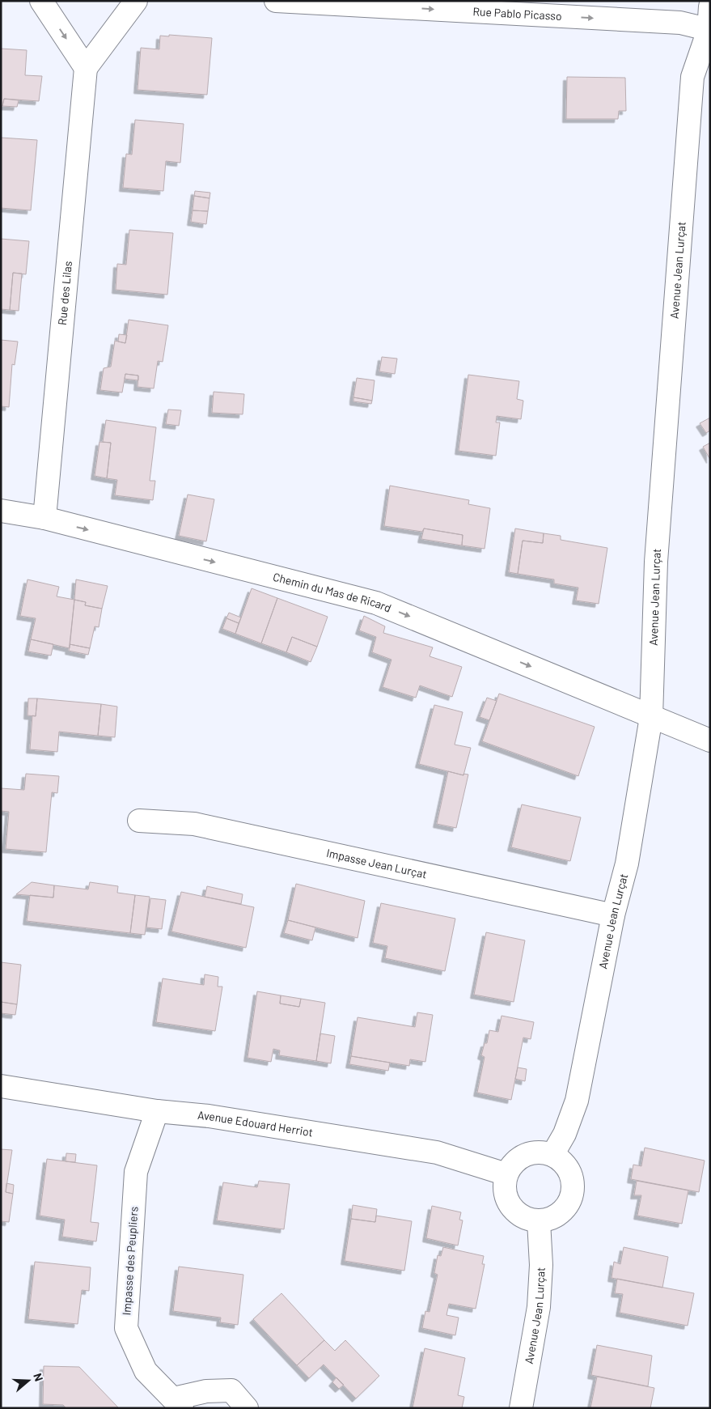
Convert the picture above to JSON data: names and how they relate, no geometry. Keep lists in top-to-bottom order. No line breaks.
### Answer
{"streets":{"street":["Rue Pablo Picasso","Avenue Jean Lurçat","Rue des Lilas","Chemin du Mas de Ricard","Impasse Jean Lurçat","Avenue Edouard Herriot","Impasse des Peupliers"]},"crossings":[["Rue Pablo Picasso","Avenue Jean Lurçat"],["Avenue Jean Lurçat","Chemin du Mas de Ricard"],["Avenue Jean Lurçat","Impasse Jean Lurçat"],["Avenue Jean Lurçat","Avenue Edouard Herriot"],["Rue des Lilas","Chemin du Mas de Ricard"],["Avenue Edouard Herriot","Impasse des Peupliers"]],"one_way":["Rue Pablo Picasso","Chemin du Mas de Ricard"],"north":"right"}
